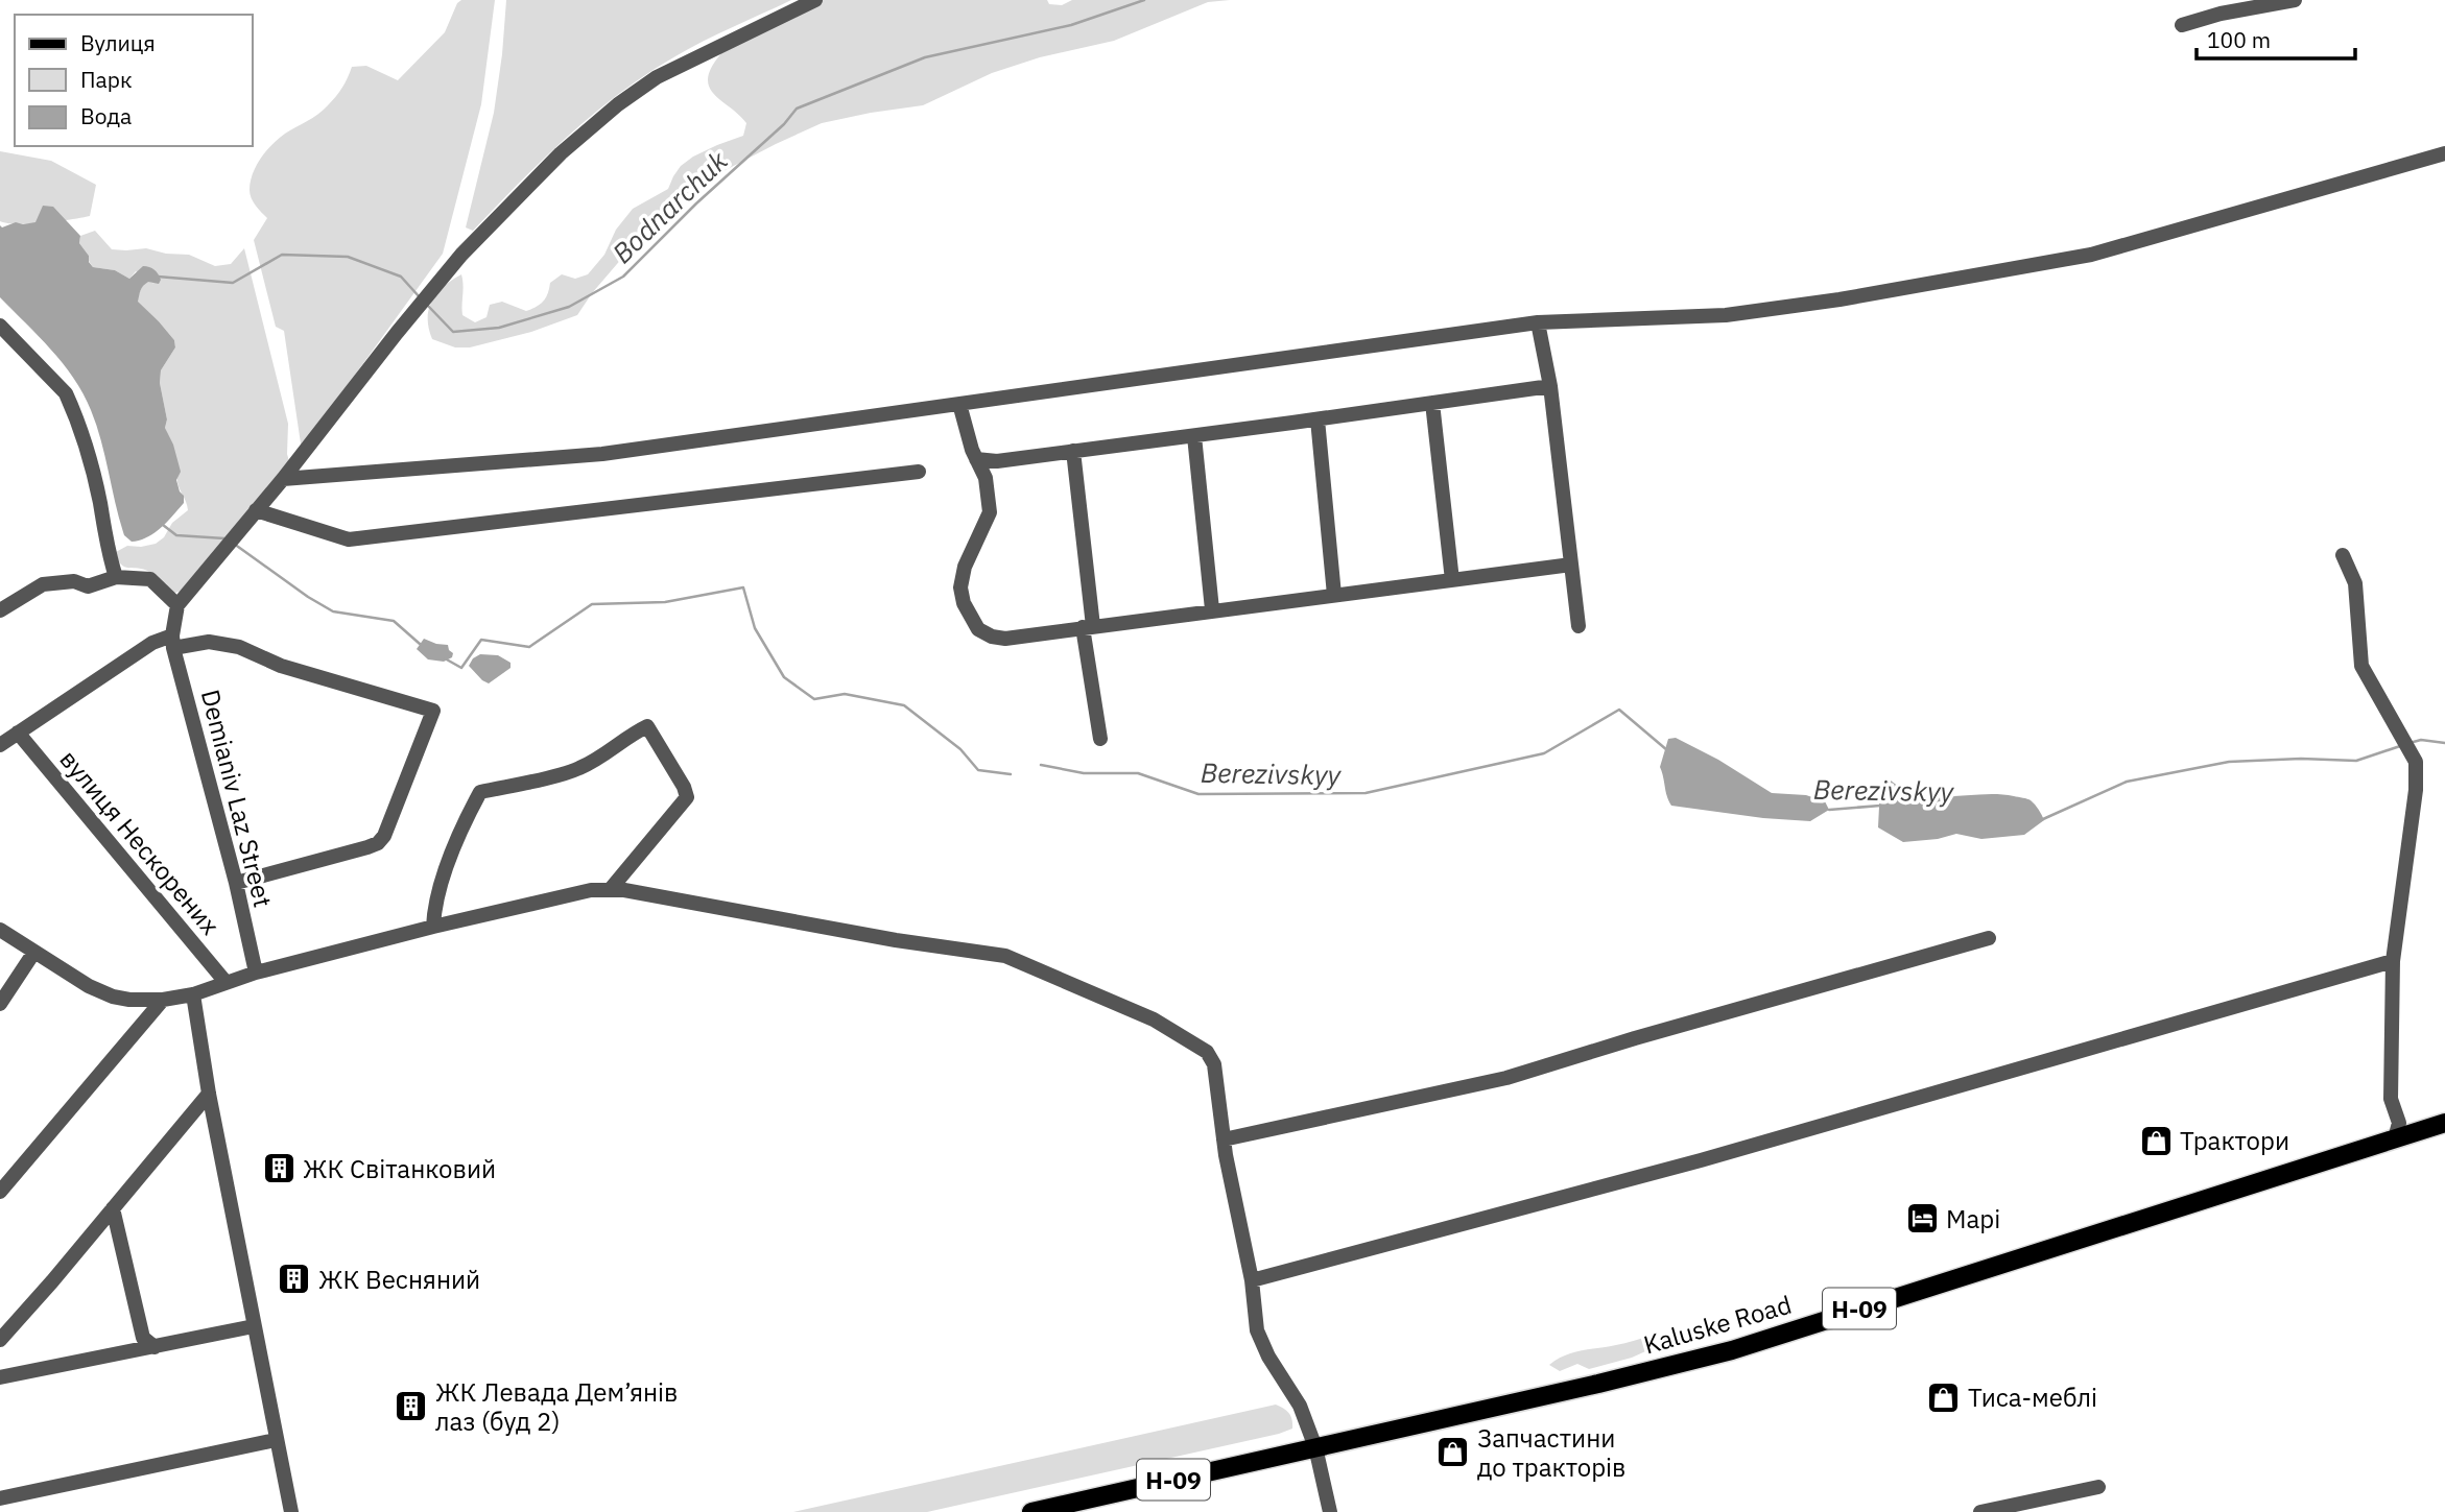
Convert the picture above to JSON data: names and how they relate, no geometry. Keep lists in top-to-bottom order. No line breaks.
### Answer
{"streets":{"main road":["Н-09","Kaluske Road"],"street":["Demianiv Laz Street","вулиця Нескорених"]},"water":["Bodnarchuk","Berezivskyy"],"places":{"shop":["Трактори","Тиса-меблі","Запчастини до тракторів"],"building":["ЖК Світанковий","ЖК Весняний","ЖК Левада Дем’янів лаз (буд 2)"],"hotel":["Марі"]},"legend":["Вулиця","Парк","Вода"],"scale_bar":"100 m"}
